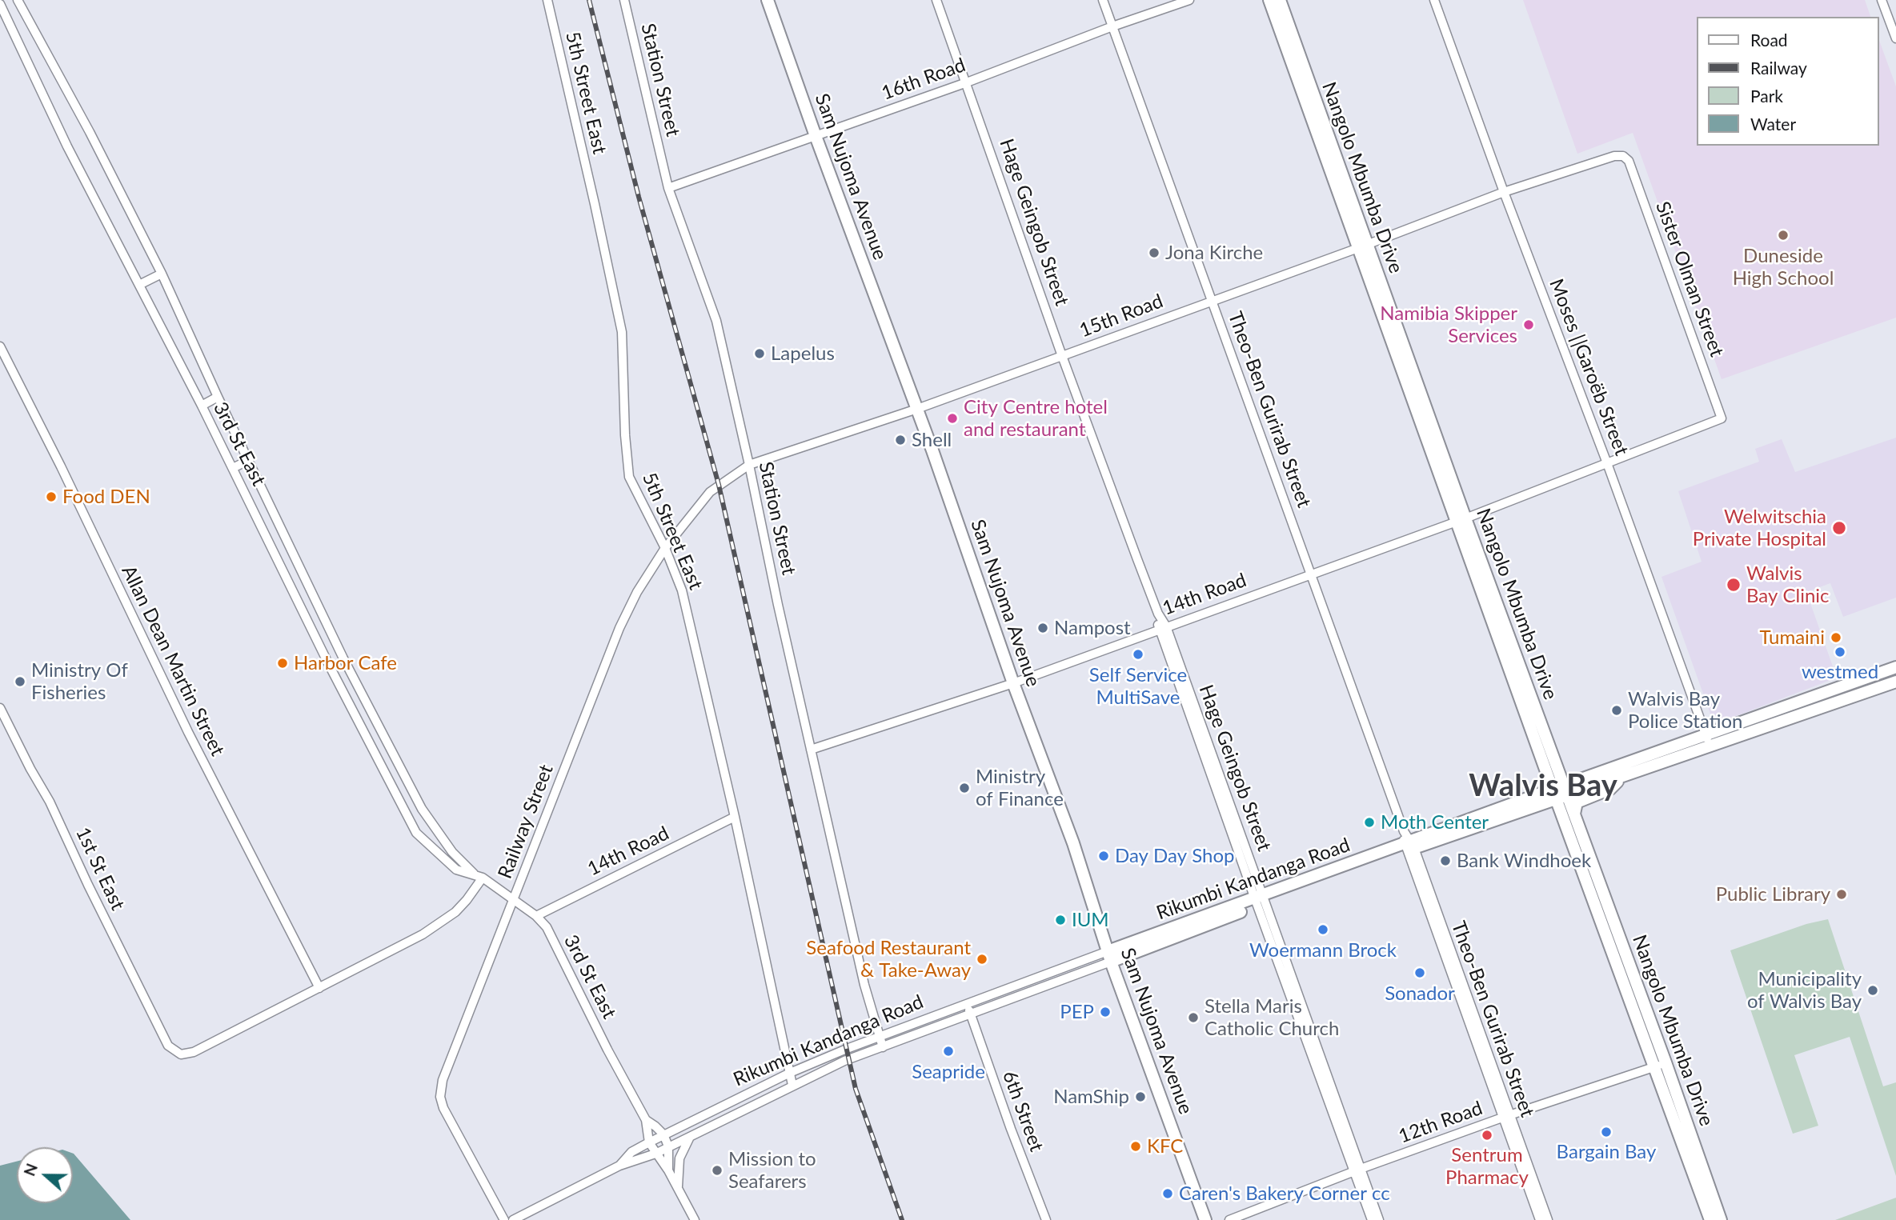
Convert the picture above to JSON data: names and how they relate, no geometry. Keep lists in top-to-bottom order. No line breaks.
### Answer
{"streets":{"main road":["Sam Nujoma Avenue","Nangolo Mbumba Drive","Rikumbi Kandanga Road"],"street":["16th Road","Station Street","5th Street East","Hage Geingob Street","Sister Olman Street","15th Road","Moses ǁGaroëb Street","Theo-Ben Gurirab Street","3rd St East","14th Road","Allan Dean Martin Street","Railway Street","1st St East","6th Street","12th Road"]},"crossings":[["16th Road","Station Street"],["16th Road","Sam Nujoma Avenue"],["16th Road","Hage Geingob Street"],["16th Road","Theo-Ben Gurirab Street"],["Station Street","15th Road"],["Station Street","14th Road"],["Station Street","Railway Street"],["Station Street","Rikumbi Kandanga Road"],["5th Street East","14th Road"],["5th Street East","Railway Street"],["5th Street East","Rikumbi Kandanga Road"],["Sam Nujoma Avenue","15th Road"],["Sam Nujoma Avenue","14th Road"],["Sam Nujoma Avenue","Rikumbi Kandanga Road"],["Nangolo Mbumba Drive","15th Road"],["Nangolo Mbumba Drive","14th Road"],["Nangolo Mbumba Drive","Rikumbi Kandanga Road"],["Nangolo Mbumba Drive","12th Road"],["Hage Geingob Street","15th Road"],["Hage Geingob Street","14th Road"],["Hage Geingob Street","Rikumbi Kandanga Road"],["Hage Geingob Street","12th Road"],["Sister Olman Street","15th Road"],["Sister Olman Street","Moses ǁGaroëb Street"],["Sister Olman Street","14th Road"],["15th Road","Moses ǁGaroëb Street"],["15th Road","Theo-Ben Gurirab Street"],["15th Road","Railway Street"],["Moses ǁGaroëb Street","14th Road"],["Moses ǁGaroëb Street","Rikumbi Kandanga Road"],["Theo-Ben Gurirab Street","14th Road"],["Theo-Ben Gurirab Street","Rikumbi Kandanga Road"],["Theo-Ben Gurirab Street","12th Road"],["3rd St East","14th Road"],["3rd St East","Railway Street"],["3rd St East","Rikumbi Kandanga Road"],["Allan Dean Martin Street","1st St East"],["Rikumbi Kandanga Road","6th Street"]],"districts":["Walvis Bay"],"places":["Duneside High School","Jona Kirche","Namibia Skipper Services","Lapelus","City Centre hotel and restaurant","Shell","Food DEN","Welwitschia Private Hospital","Walvis Bay Clinic","Nampost","Tumaini","westmed","Self Service MultiSave","Harbor Cafe","Ministry Of Fisheries","Walvis Bay Police Station","Ministry of Finance","Moth Center","Day Day Shop","Bank Windhoek","Public Library","IUM","Woermann Brock","Seafood Restaurant & Take-Away","Sonador","Municipality of Walvis Bay","PEP","Stella Maris Catholic Church","Seapride","NamShip","Bargain Bay","Sentrum Pharmacy","KFC","Mission to Seafarers","Caren's Bakery Corner cc"],"legend":["Road","Railway","Park","Water"],"north":"left"}
